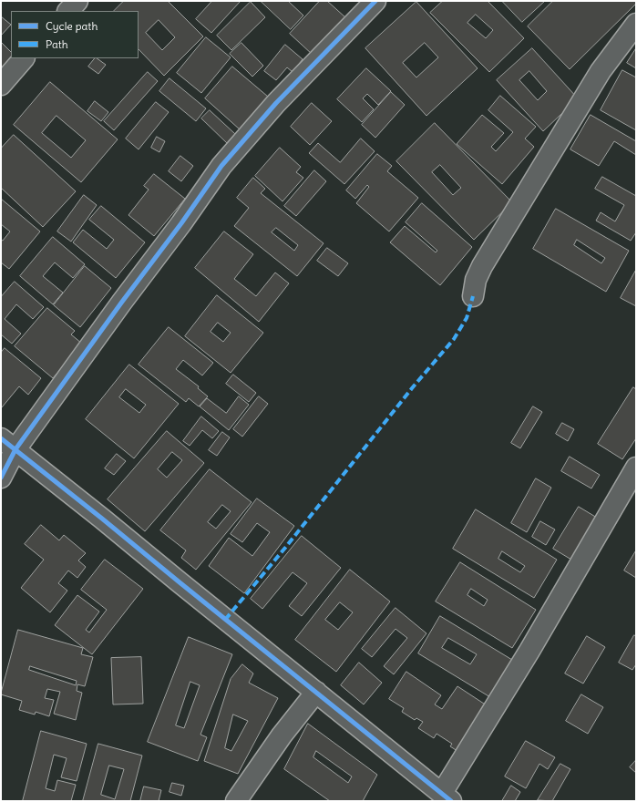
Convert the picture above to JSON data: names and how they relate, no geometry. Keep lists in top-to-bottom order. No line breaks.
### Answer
{"legend":["Cycle path","Path"]}
